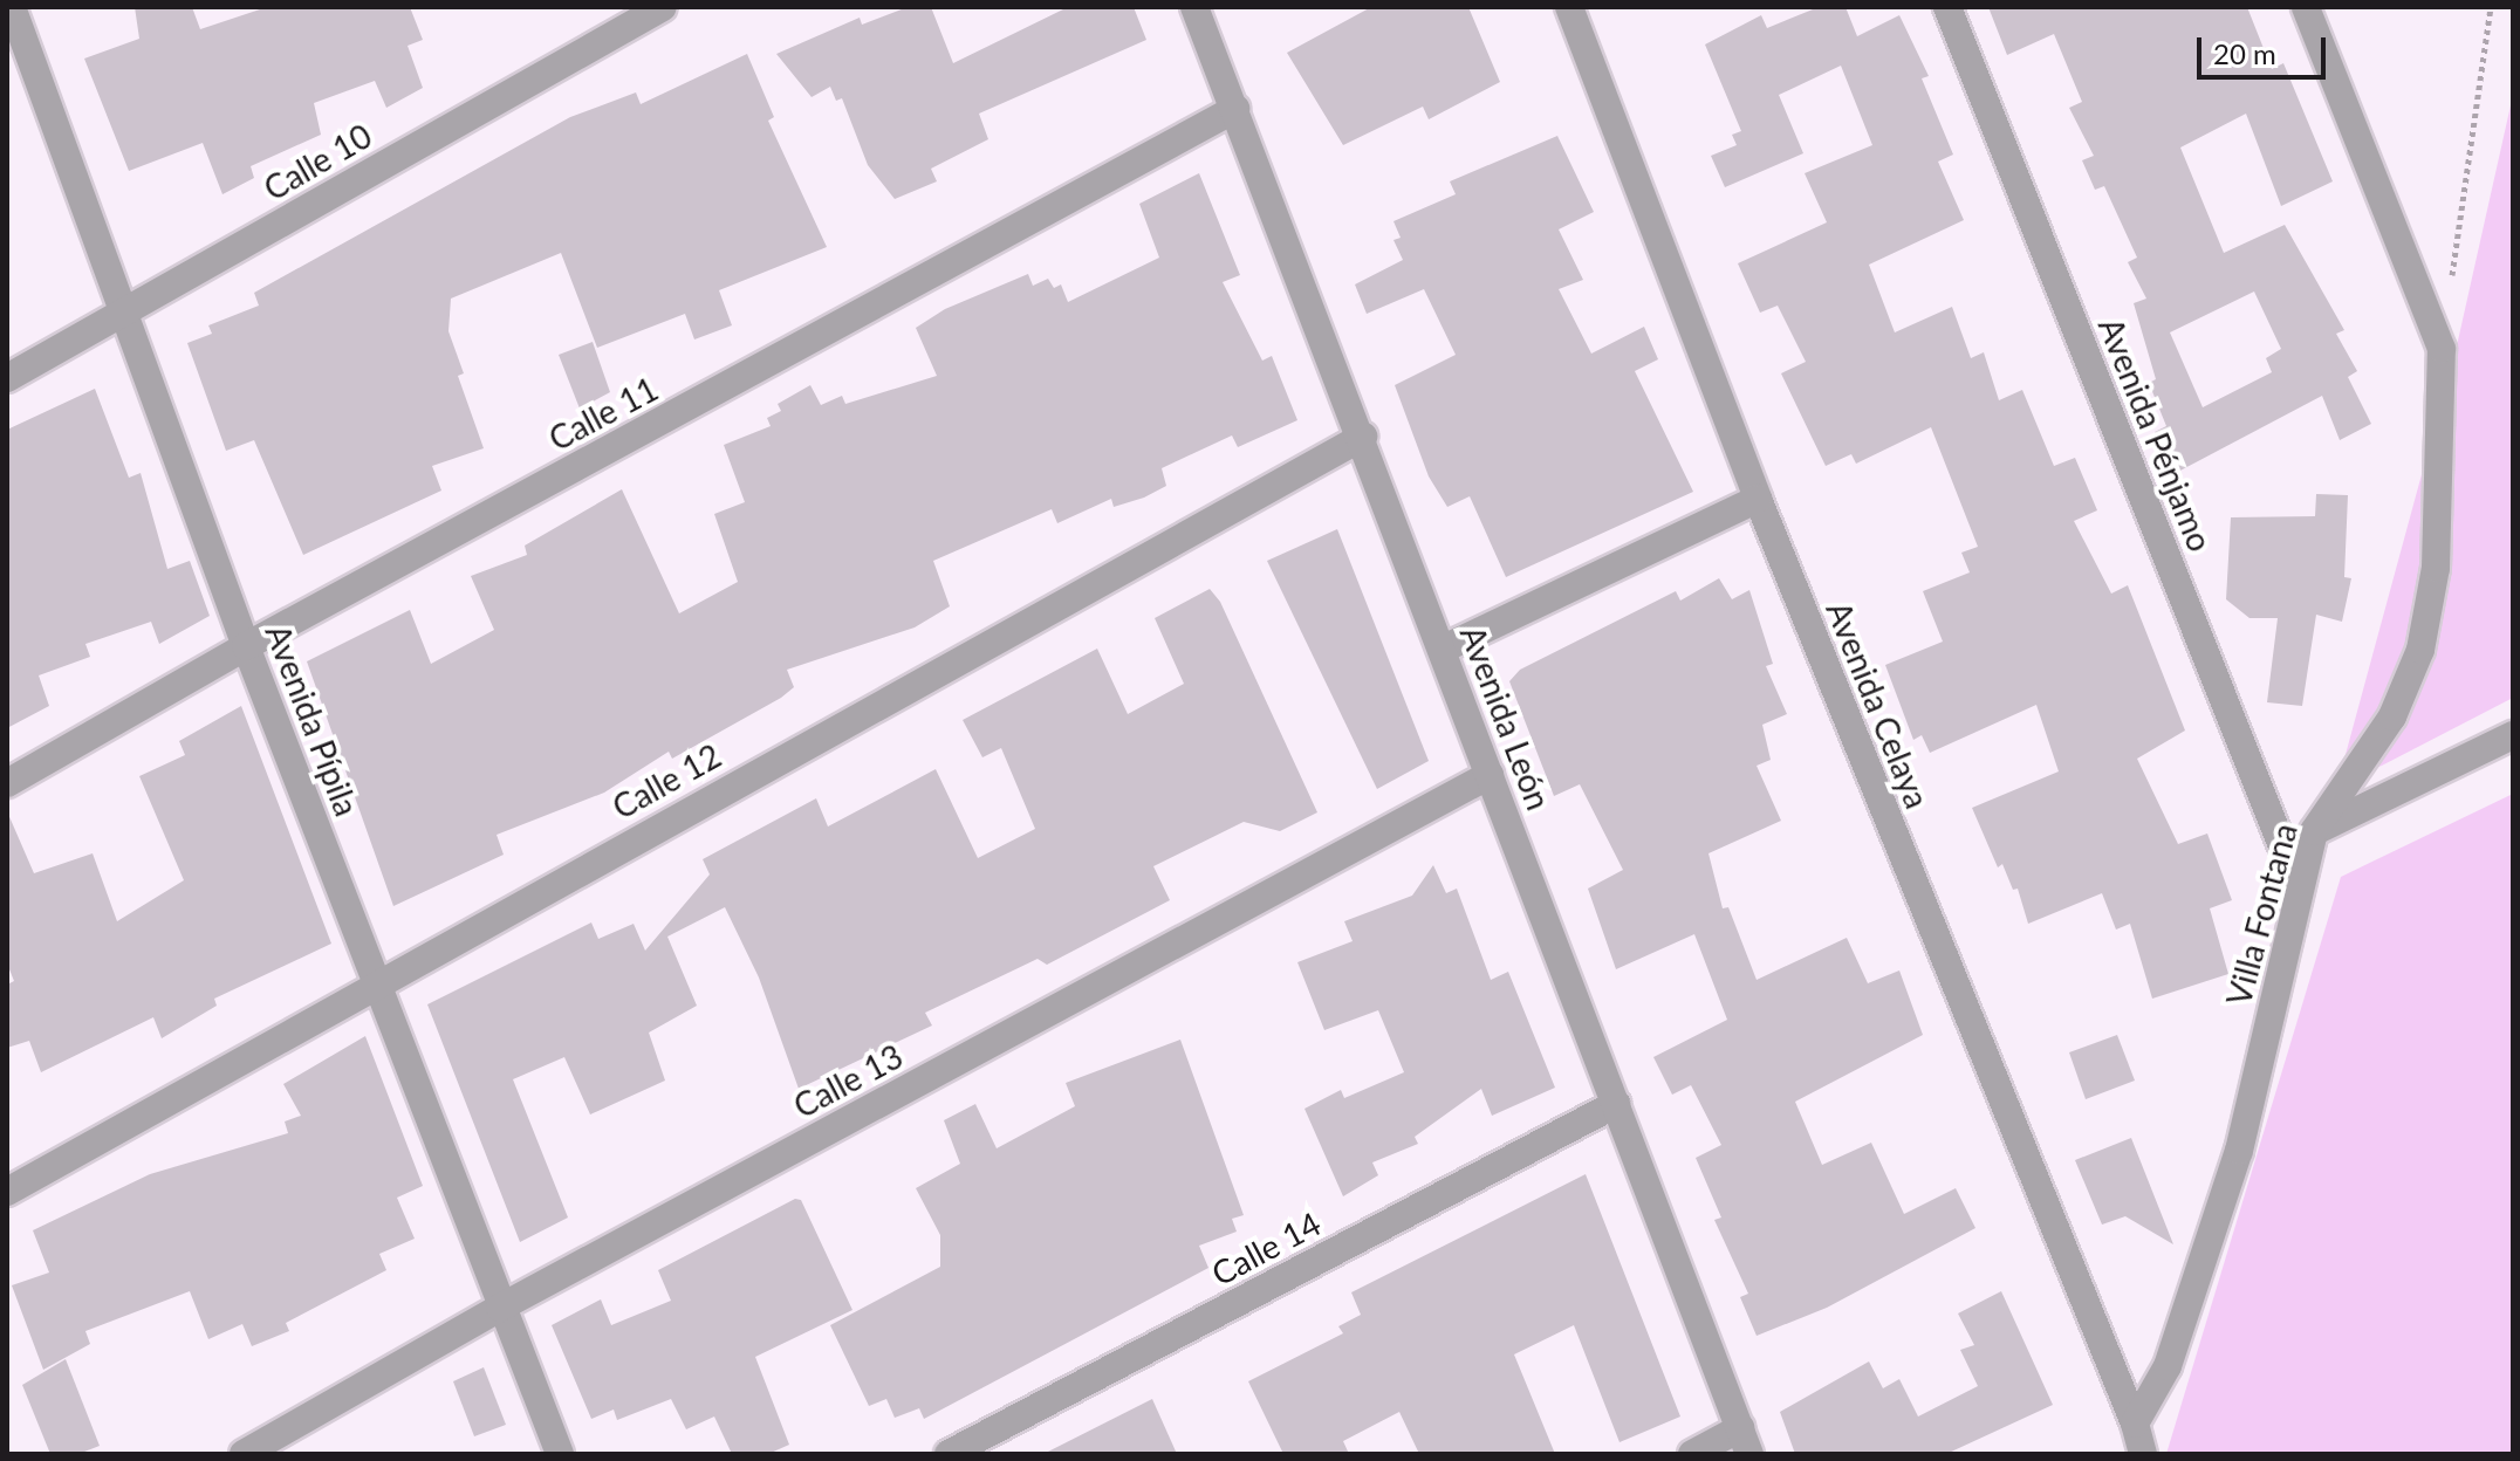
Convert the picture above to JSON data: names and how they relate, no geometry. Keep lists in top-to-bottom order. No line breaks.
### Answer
{"streets":{"street":["Calle 10","Calle 11","Avenida Pénjamo","Avenida Celaya","Avenida León","Avenida Pípila","Calle 12","Villa Fontana","Calle 13","Calle 14"]},"crossings":[["Calle 10","Avenida Pípila"],["Calle 11","Avenida León"],["Calle 11","Avenida Pípila"],["Avenida Pénjamo","Villa Fontana"],["Avenida Celaya","Villa Fontana"],["Avenida León","Calle 12"],["Avenida León","Calle 13"],["Avenida León","Calle 14"],["Avenida Pípila","Calle 12"],["Avenida Pípila","Calle 13"]],"scale_bar":"20 m"}
